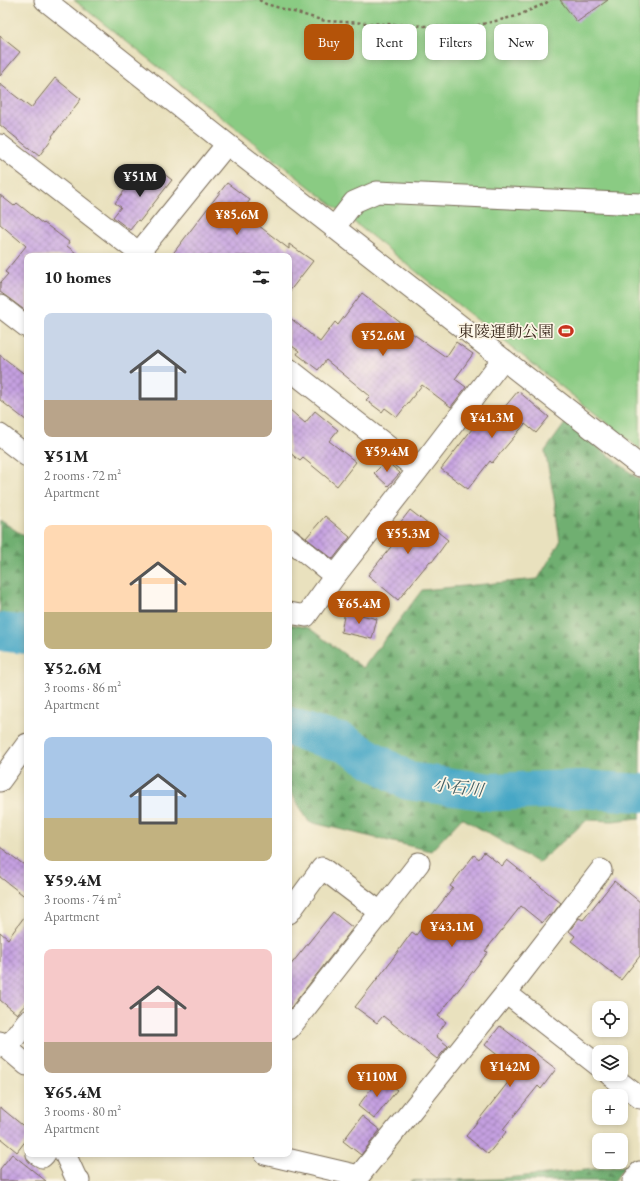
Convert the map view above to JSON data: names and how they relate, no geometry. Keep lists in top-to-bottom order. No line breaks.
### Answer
{"water":["小石川"],"places":{"sports":["東陵運動公園"]},"page":{"chip":["Buy","Rent","Filters","New"],"price":["¥51M","¥85.6M","¥52.6M","¥41.3M","¥59.4M","¥55.3M","¥65.4M","¥43.1M","¥142M","¥110M"],"heading":"10 homes","list":[{"name":"¥51M","note":"2 rooms · 72 m² · Apartment"},{"name":"¥52.6M","note":"3 rooms · 86 m² · Apartment"},{"name":"¥59.4M","note":"3 rooms · 74 m² · Apartment"},{"name":"¥65.4M","note":"3 rooms · 80 m² · Apartment"}],"map_buttons":["+","−"]}}
